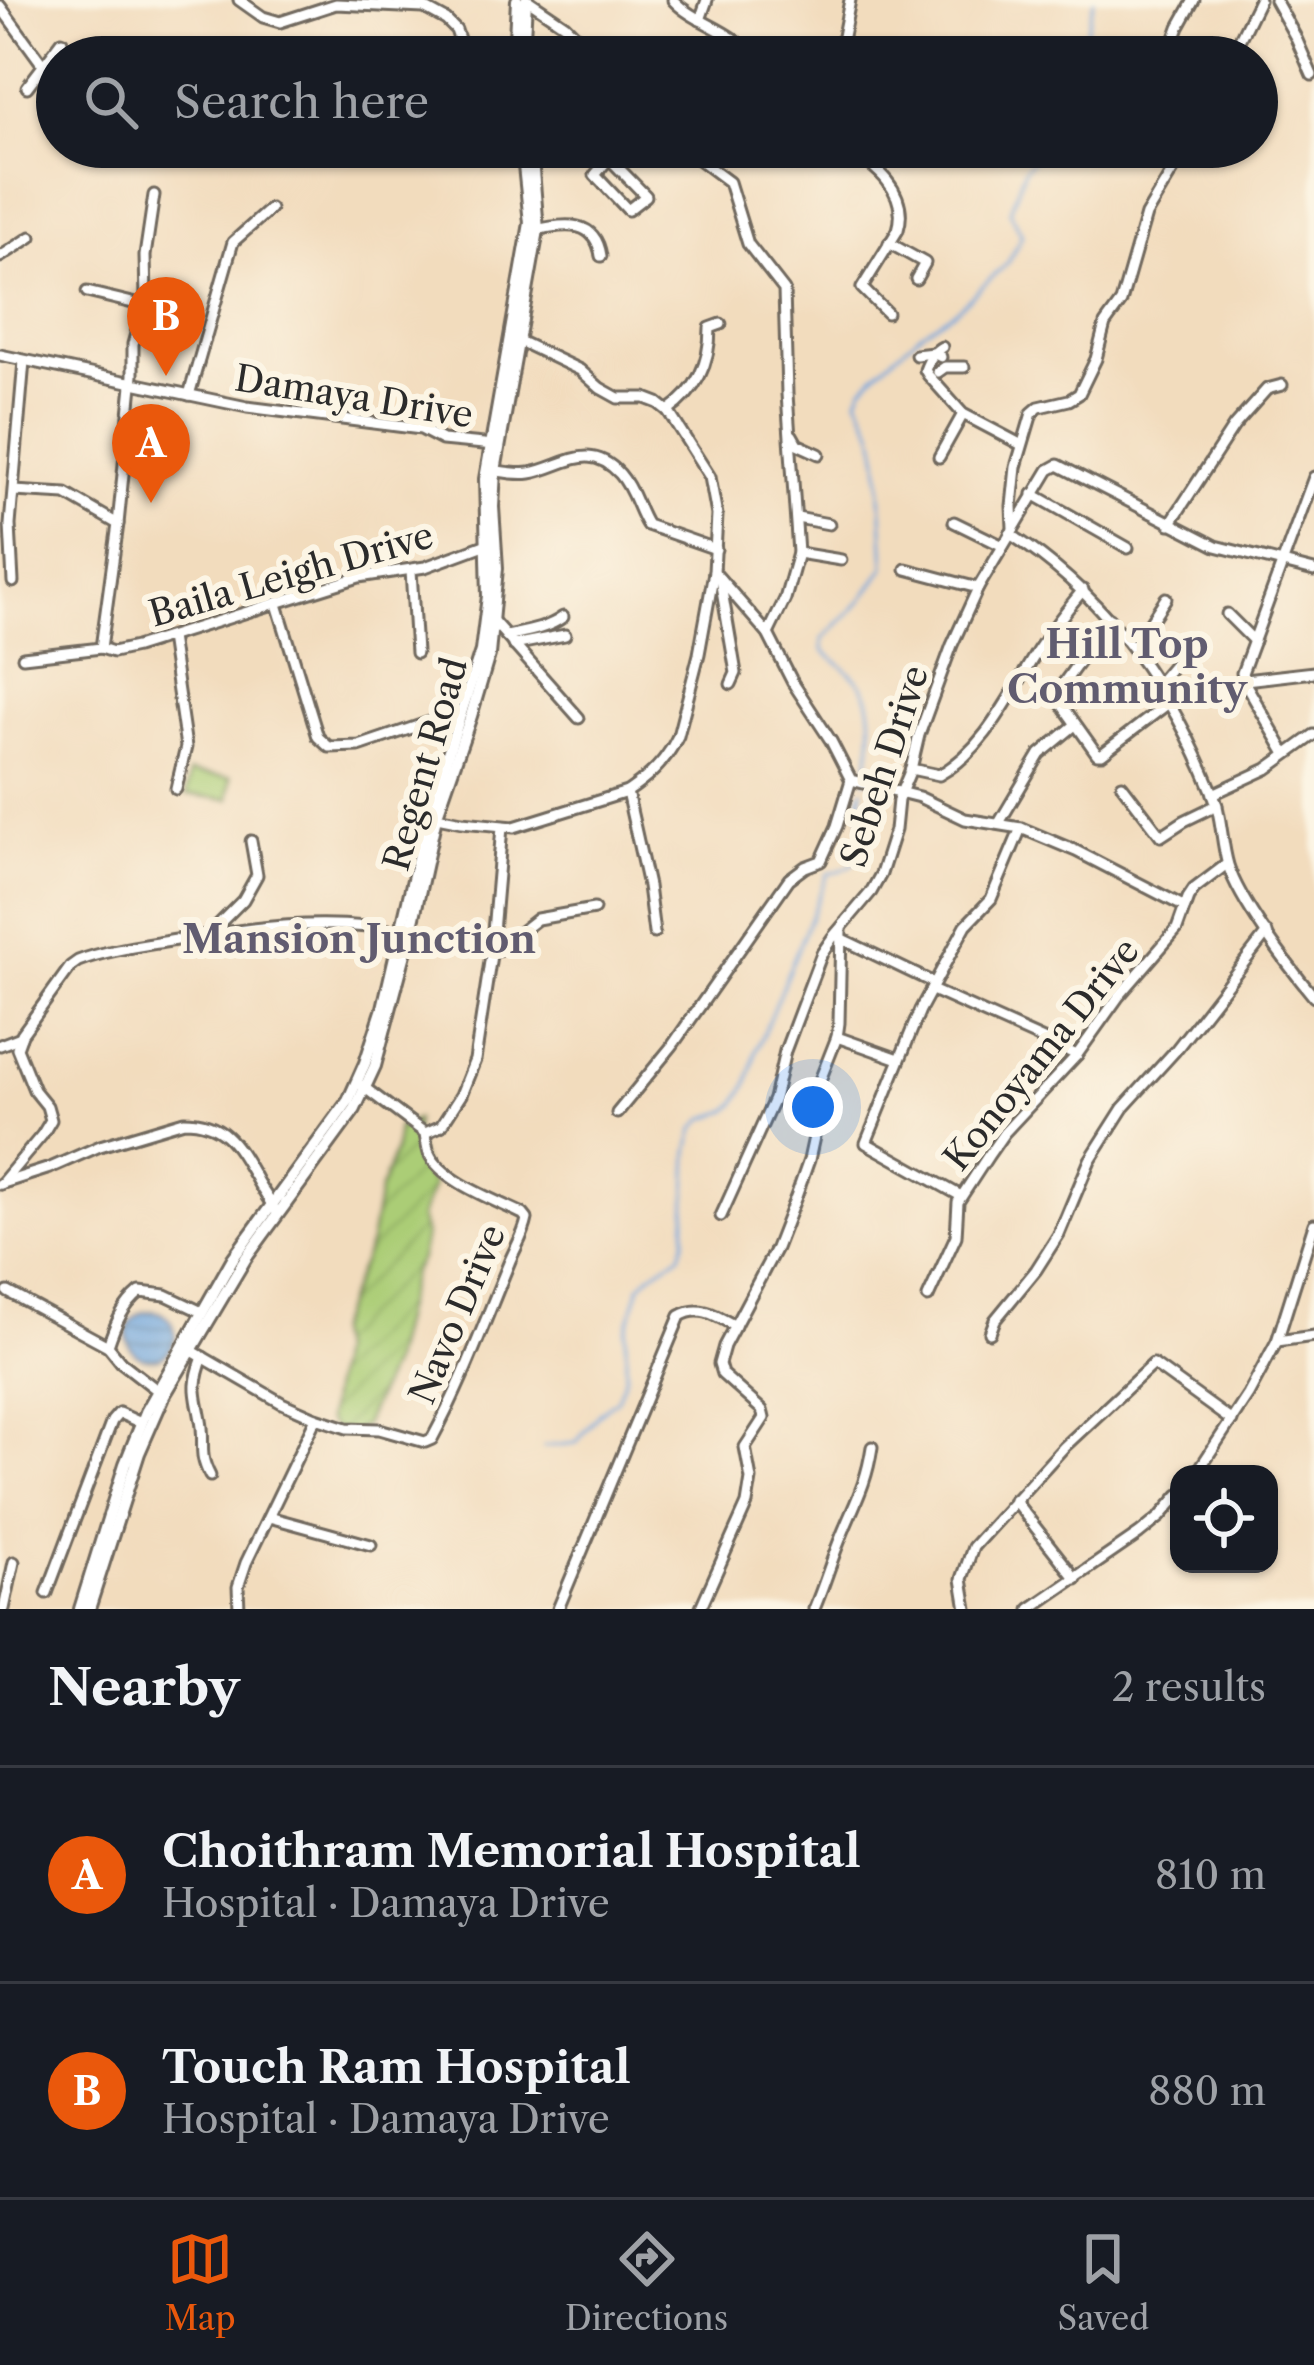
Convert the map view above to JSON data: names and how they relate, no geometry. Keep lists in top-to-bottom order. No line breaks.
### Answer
{"streets":{"main road":["Regent Road"],"street":["Damaya Drive","Baila Leigh Drive","Sebeh Drive","Konoyama Drive","Navo Drive"]},"crossings":[["Damaya Drive","Regent Road"],["Baila Leigh Drive","Regent Road"],["Regent Road","Navo Drive"]],"districts":["Hill Top Community","Mansion Junction"],"page":{"search":"Search here","pins":["B","A"],"heading":["Nearby","2 results"],"list":[{"mark":"A","name":"Choithram Memorial Hospital","note":"Hospital · Damaya Drive","value":"810 m"},{"mark":"B","name":"Touch Ram Hospital","note":"Hospital · Damaya Drive","value":"880 m"}],"nav":["Map","Directions","Saved"]}}
